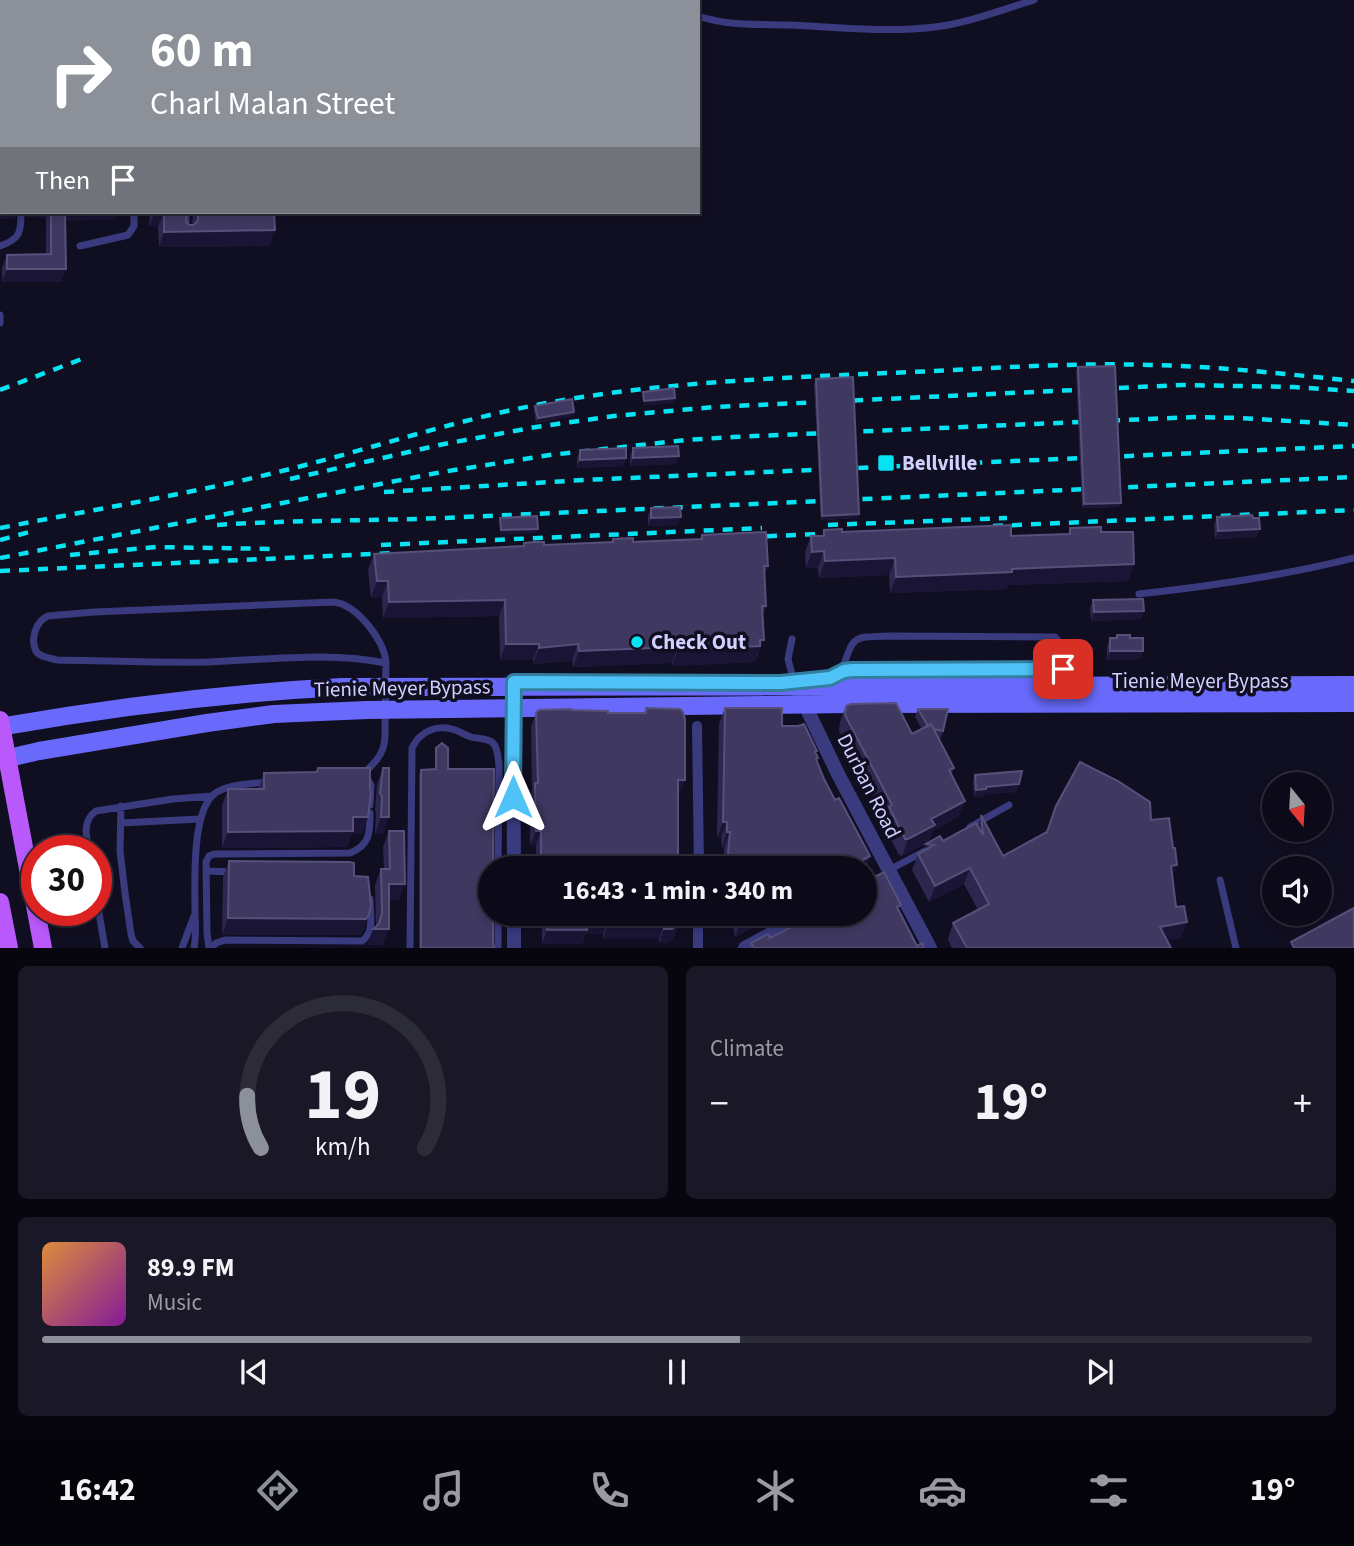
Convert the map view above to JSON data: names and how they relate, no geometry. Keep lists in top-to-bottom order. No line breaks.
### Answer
{"streets":{"main road":["Tienie Meyer Bypass"],"street":["Durban Road"]},"places":{"transit":["Bellville"],"other":["Check Out"]},"north":"bottom","page":{"turn":["60 m","Charl Malan Street"],"then":"Then","limit":"30","trip":"16:43 · 1 min · 340 m","tile":"Climate","heat":["−","19°","+"],"song":["89.9 FM","Music"],"tabs":["16:42","19°"],"gauge":["19","km/h"]}}
